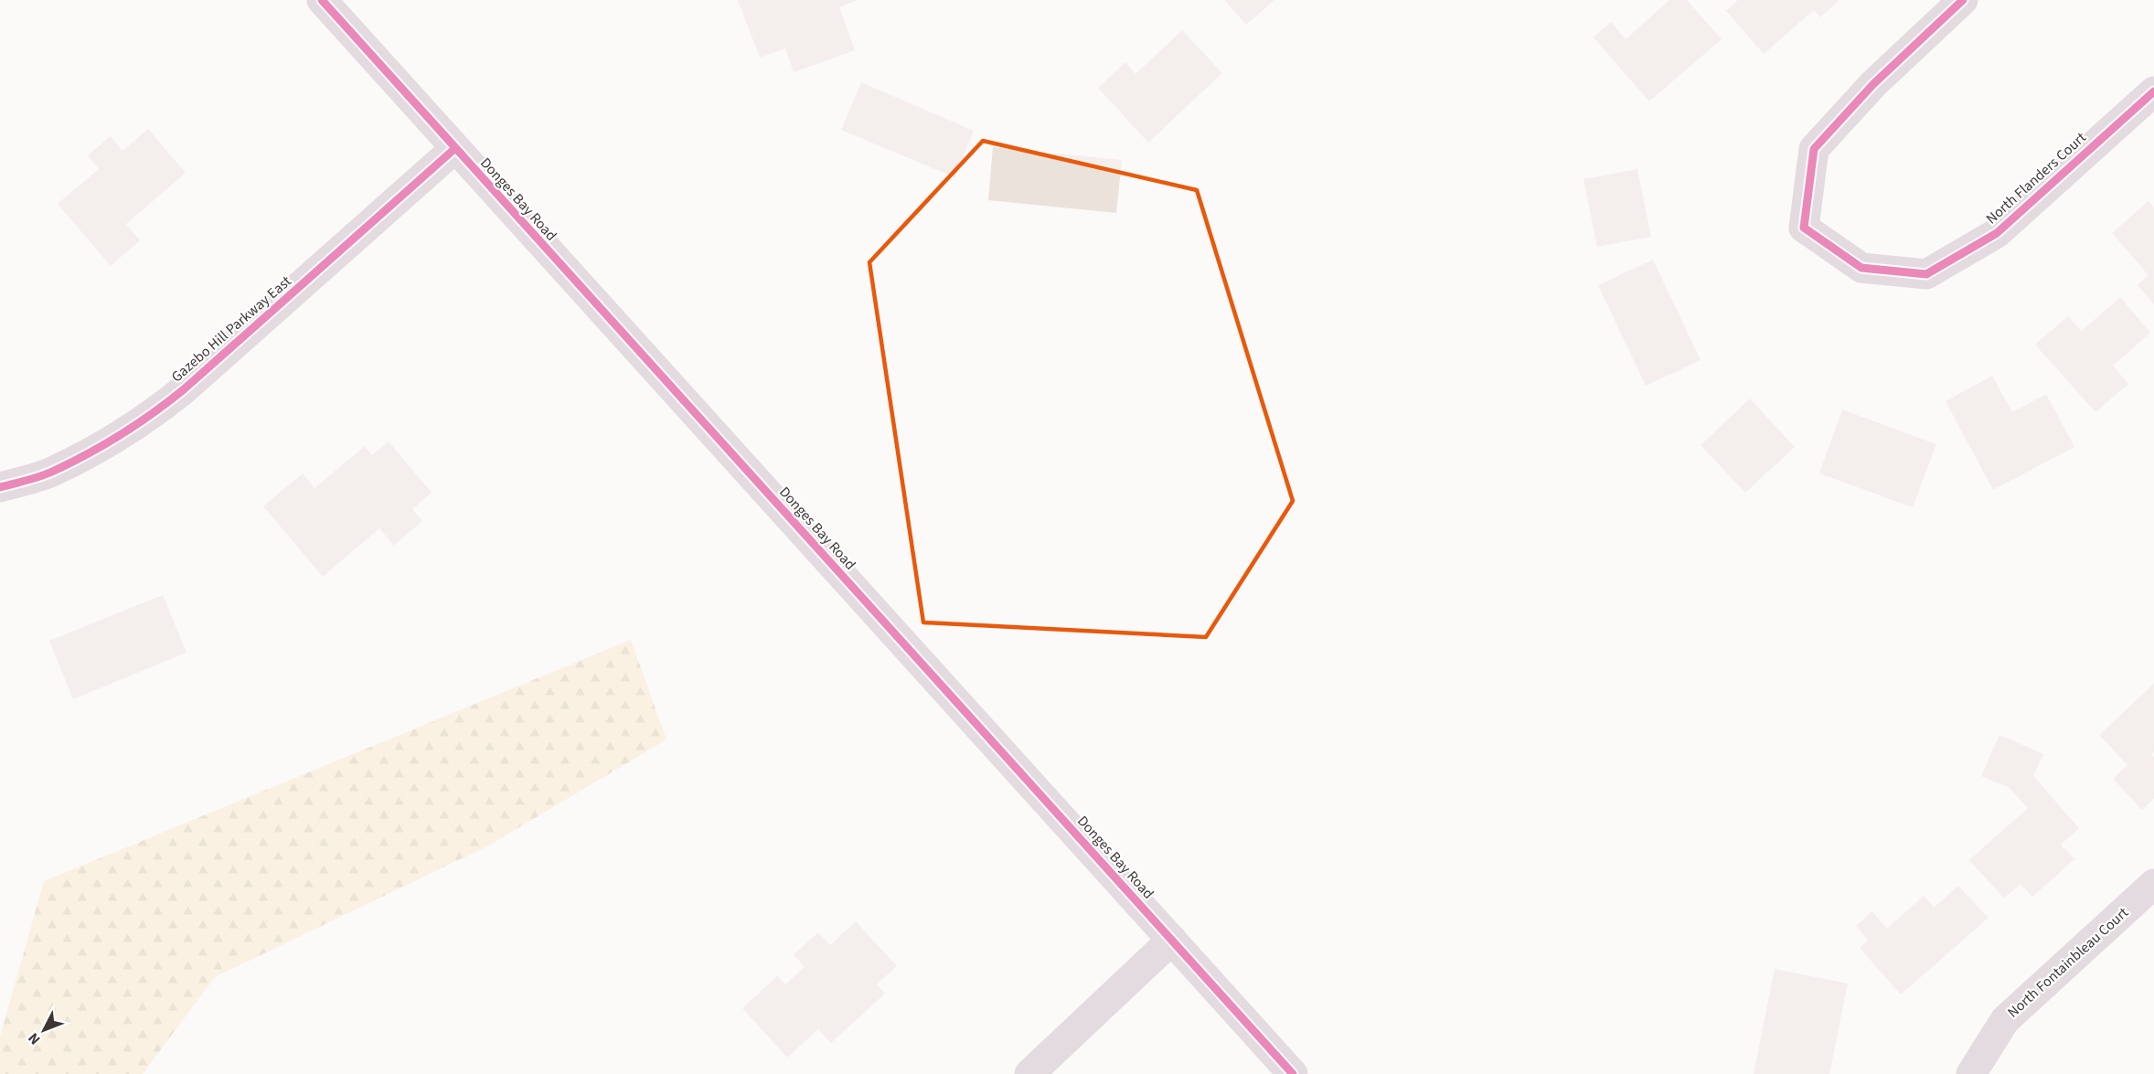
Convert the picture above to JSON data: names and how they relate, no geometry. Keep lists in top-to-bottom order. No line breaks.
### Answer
{"streets":{"street":["North Flanders Court","Donges Bay Road","Gazebo Hill Parkway East","North Fontainbleau Court"]},"crossings":[["Donges Bay Road","Gazebo Hill Parkway East"]],"north":"bottom left"}
